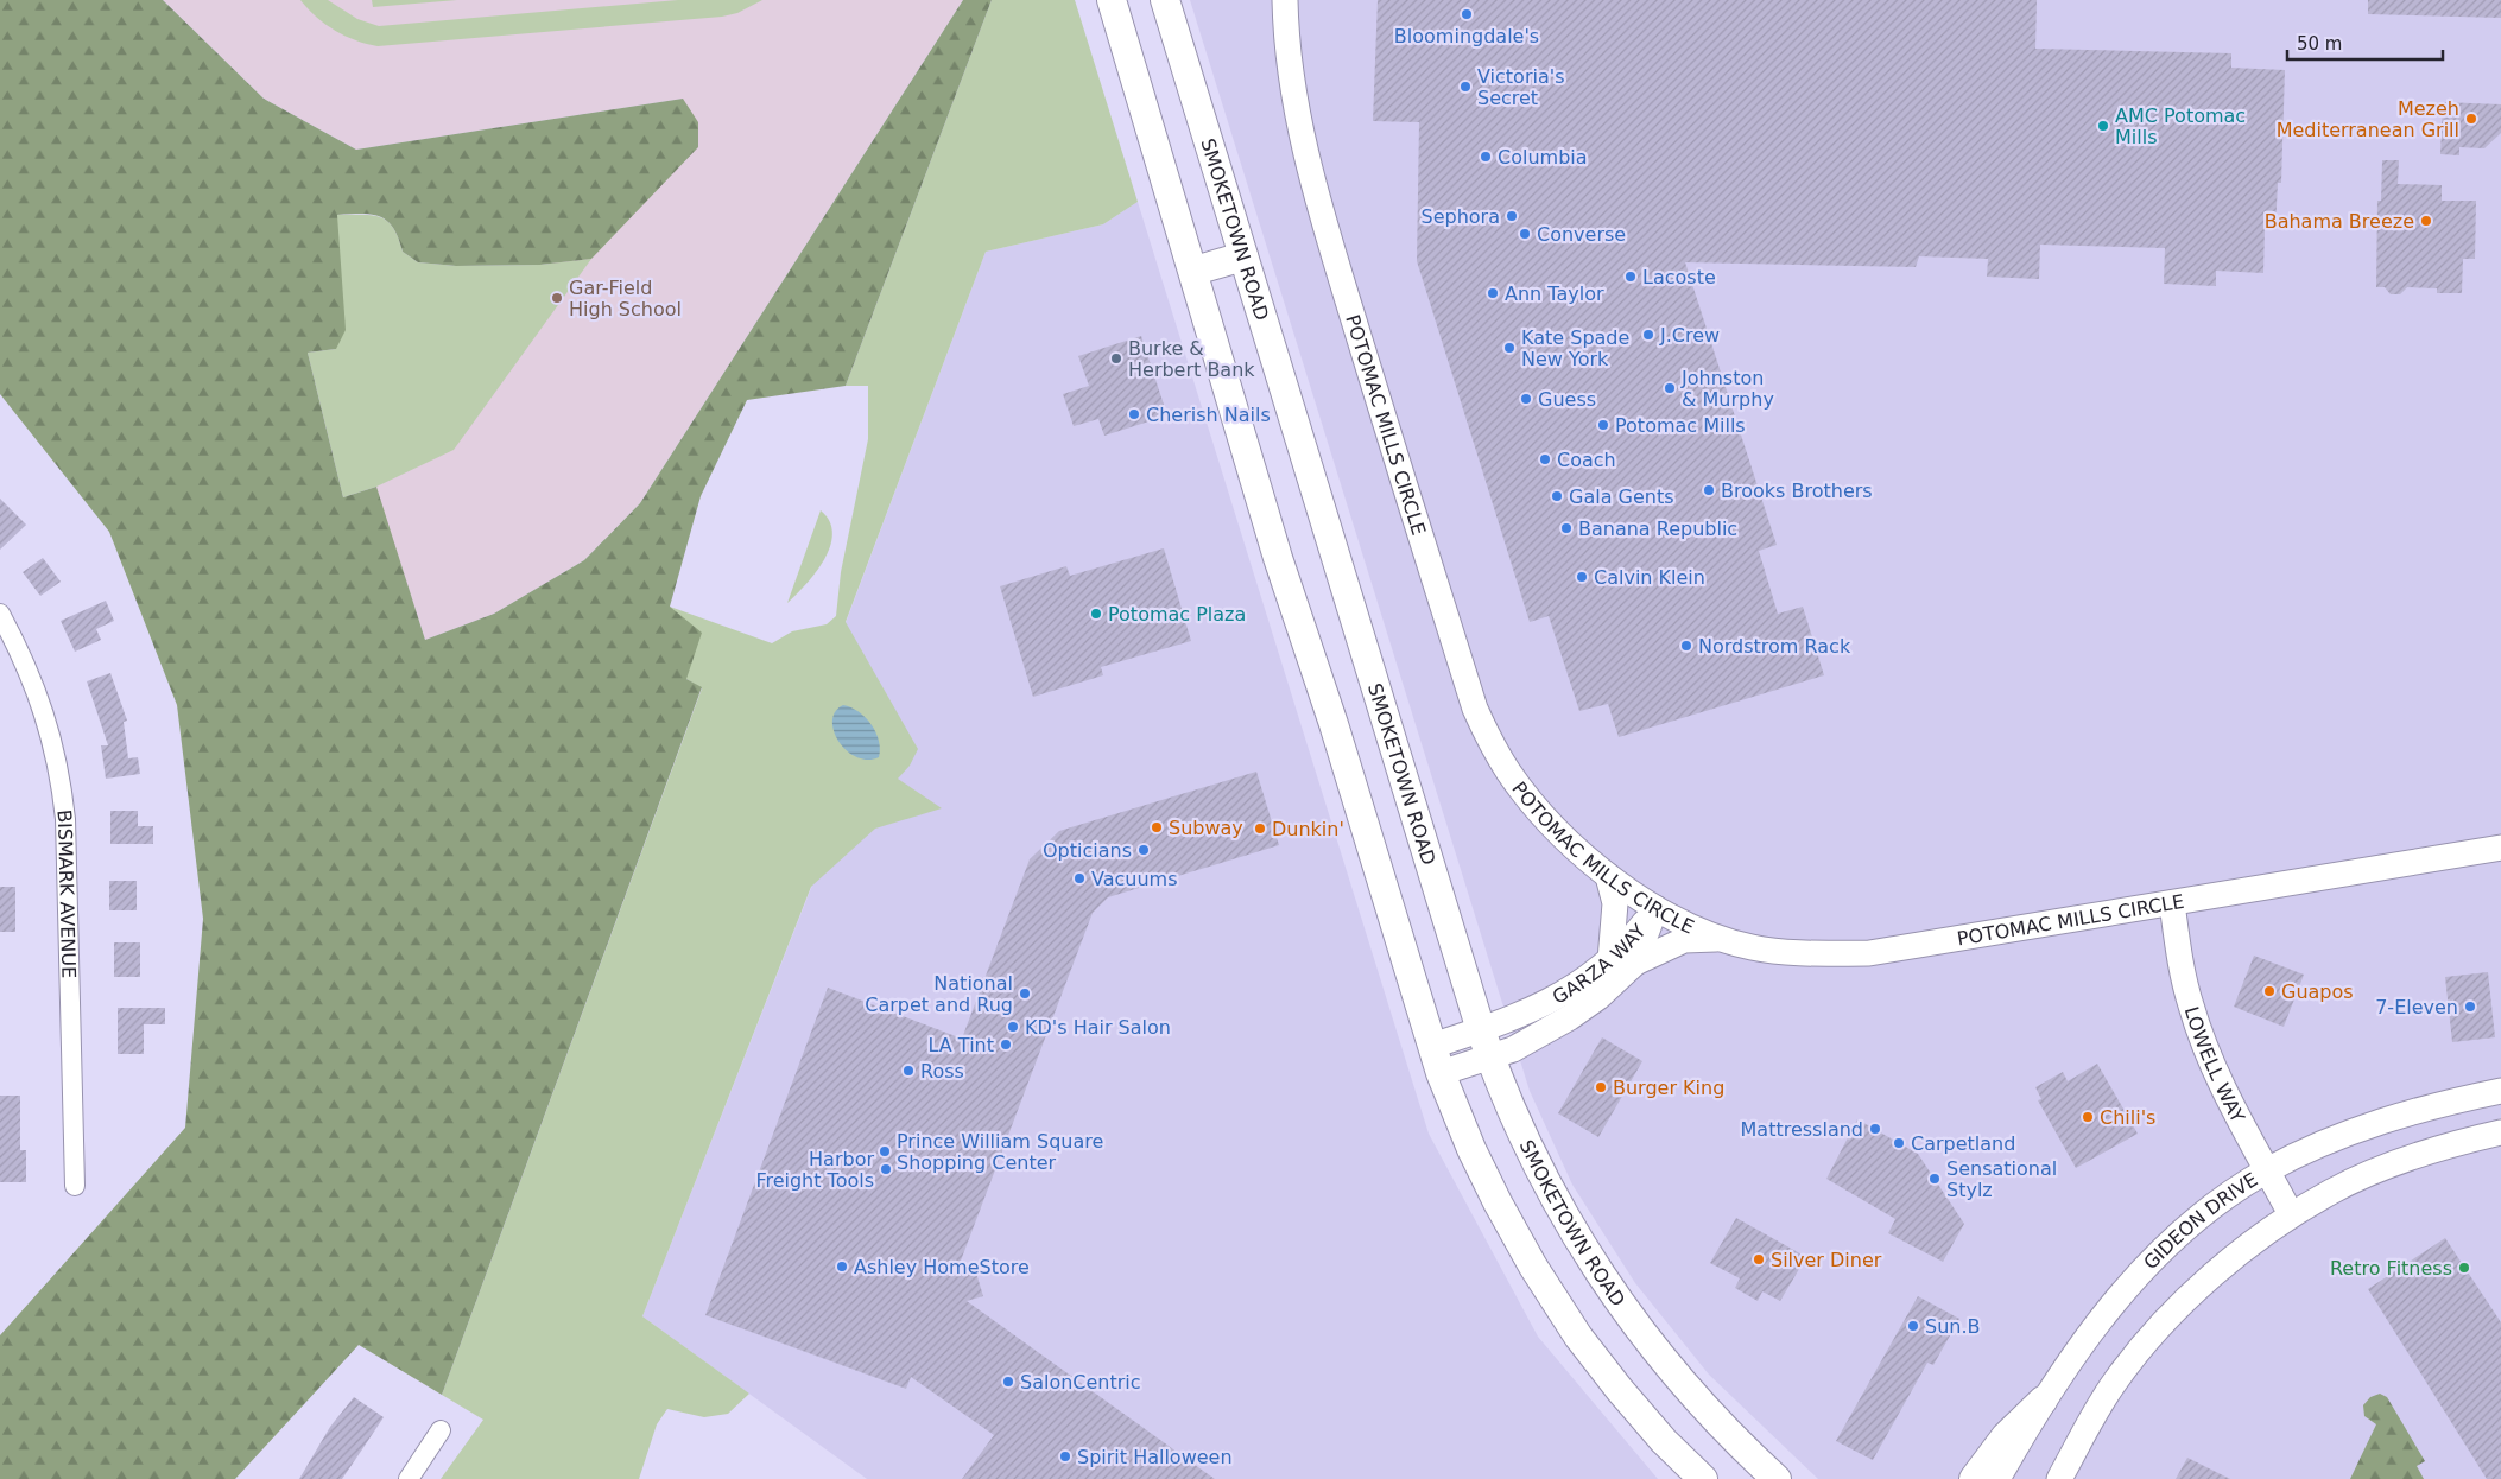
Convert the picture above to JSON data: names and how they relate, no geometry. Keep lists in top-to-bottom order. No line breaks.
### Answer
{"streets":{"main road":["SMOKETOWN ROAD"],"street":["POTOMAC MILLS CIRCLE","BISMARK AVENUE","GARZA WAY","LOWELL WAY","GIDEON DRIVE"]},"crossings":[["SMOKETOWN ROAD","GARZA WAY"],["POTOMAC MILLS CIRCLE","GARZA WAY"],["POTOMAC MILLS CIRCLE","LOWELL WAY"],["LOWELL WAY","GIDEON DRIVE"]],"places":["Bloomingdale's","Victoria's Secret","Mezeh Mediterranean Grill","AMC Potomac Mills","Columbia","Sephora","Bahama Breeze","Converse","Lacoste","Ann Taylor","Gar-Field High School","J.Crew","Kate Spade New York","Burke & Herbert Bank","Johnston & Murphy","Guess","Cherish Nails","Potomac Mills","Coach","Brooks Brothers","Gala Gents","Banana Republic","Calvin Klein","Potomac Plaza","Nordstrom Rack","Subway","Dunkin'","Opticians","Vacuums","Guapos","National Carpet and Rug","7-Eleven","KD's Hair Salon","LA Tint","Ross","Burger King","Chili's","Mattressland","Carpetland","Prince William Square Shopping Center","Harbor Freight Tools","Sensational Stylz","Silver Diner","Ashley HomeStore","Retro Fitness","Sun.B","SalonCentric","Spirit Halloween"],"scale_bar":"50 m"}
